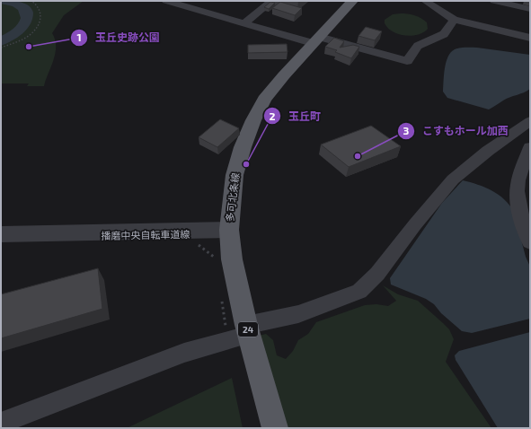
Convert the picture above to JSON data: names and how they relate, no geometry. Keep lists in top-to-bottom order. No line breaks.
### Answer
{"streets":{"main road":["多可北条線","24"],"path":["播磨中央自転車道線"]},"places":["玉丘史跡公園","こすもホール加西","玉丘町"]}
